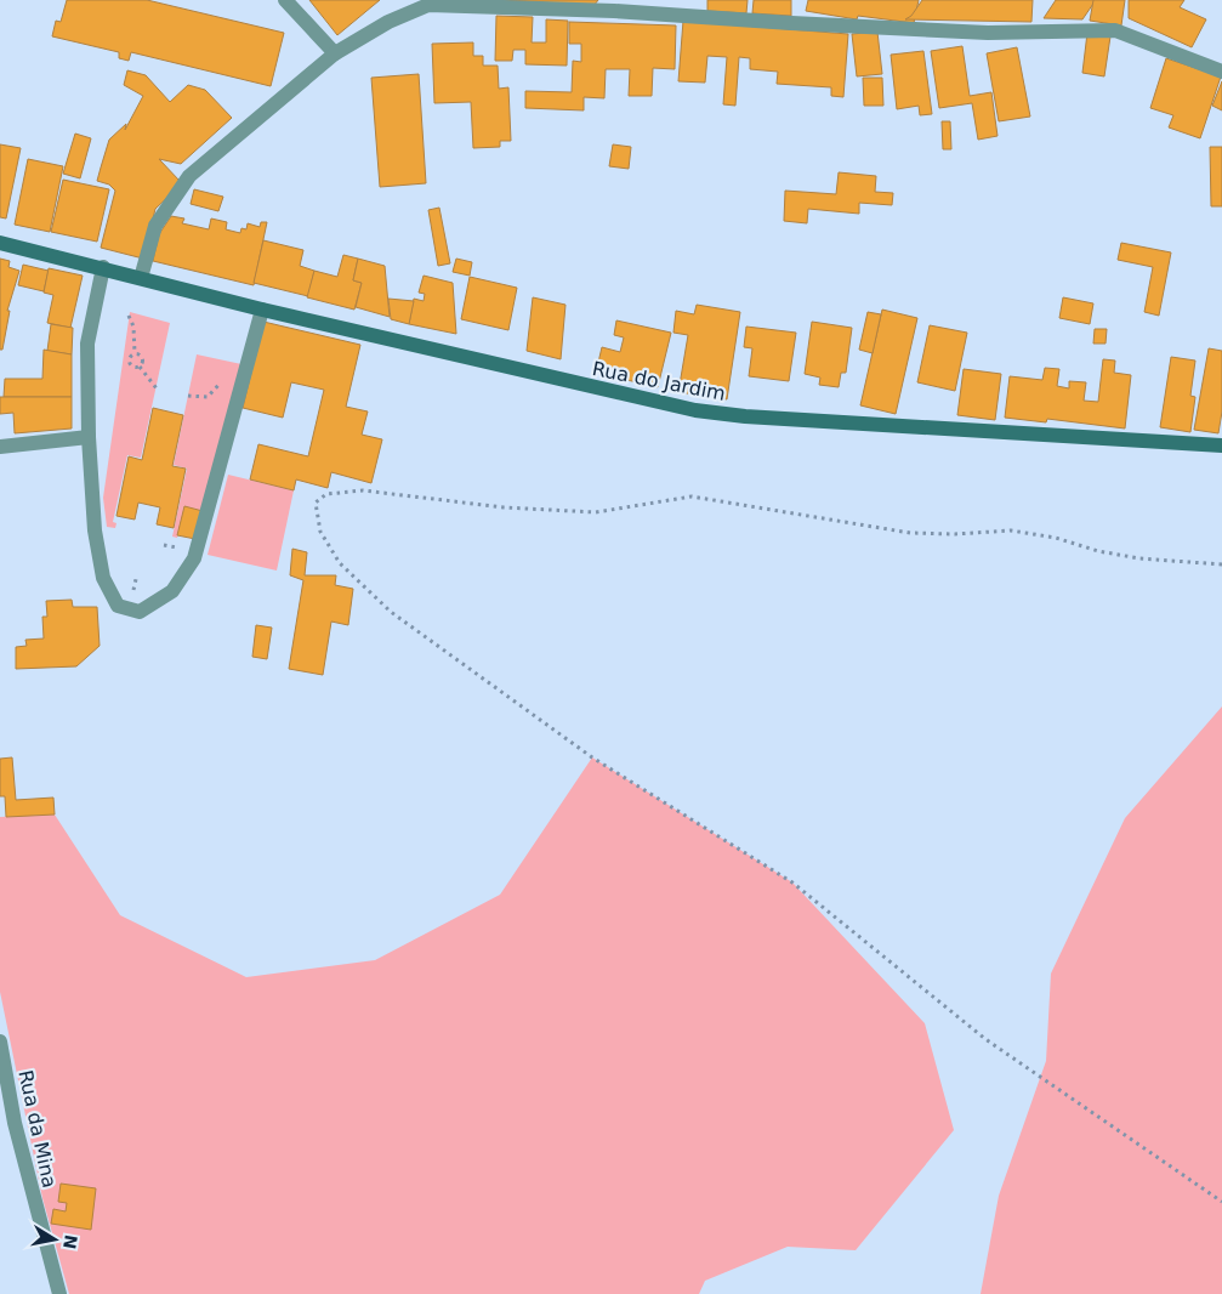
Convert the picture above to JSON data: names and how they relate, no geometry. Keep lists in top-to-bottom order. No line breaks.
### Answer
{"streets":{"main road":["Rua do Jardim"],"street":["Rua da Mina"]},"north":"right"}
